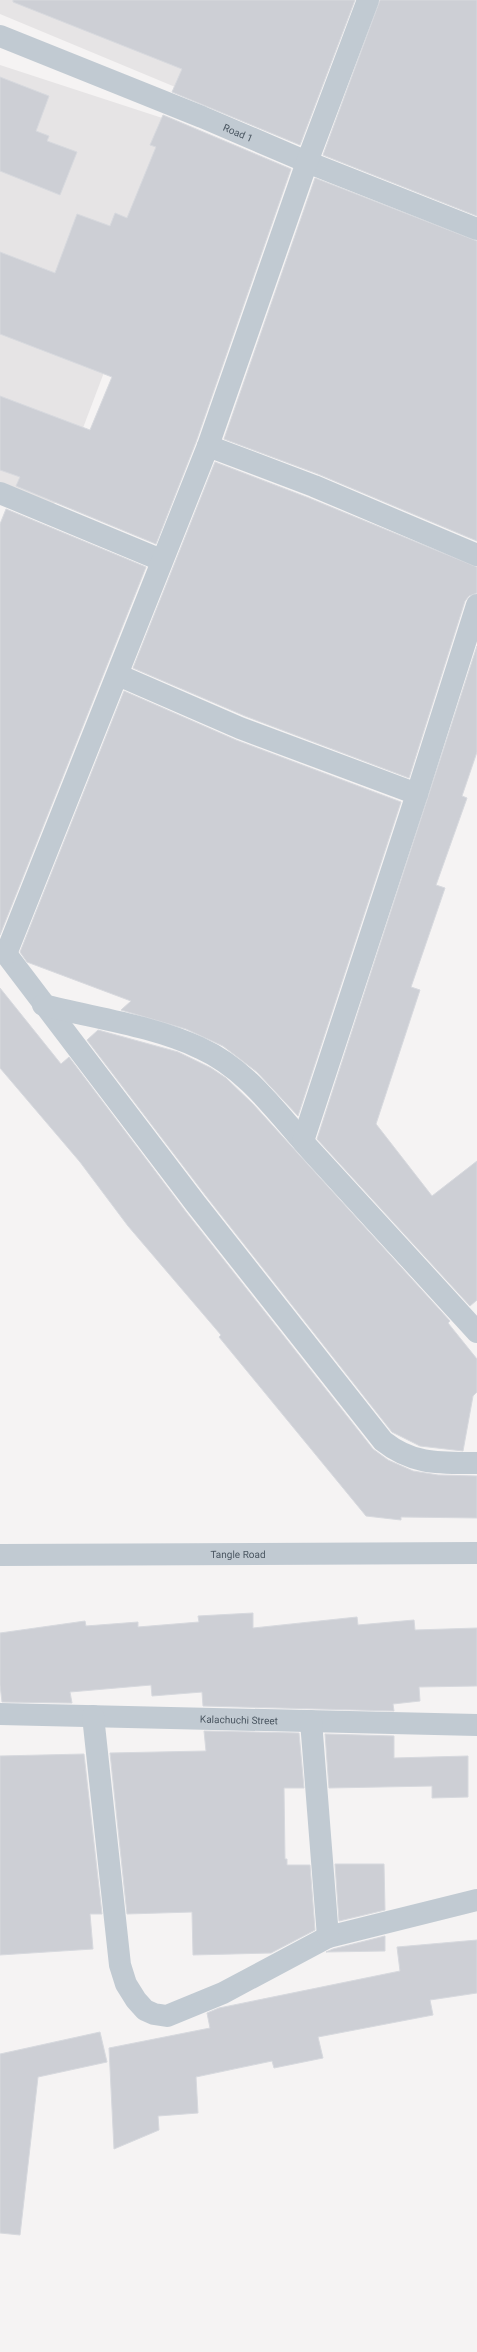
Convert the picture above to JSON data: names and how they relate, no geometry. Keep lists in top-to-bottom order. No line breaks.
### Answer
{"streets":{"street":["Road 1","Tangle Road","Kalachuchi Street"]}}
